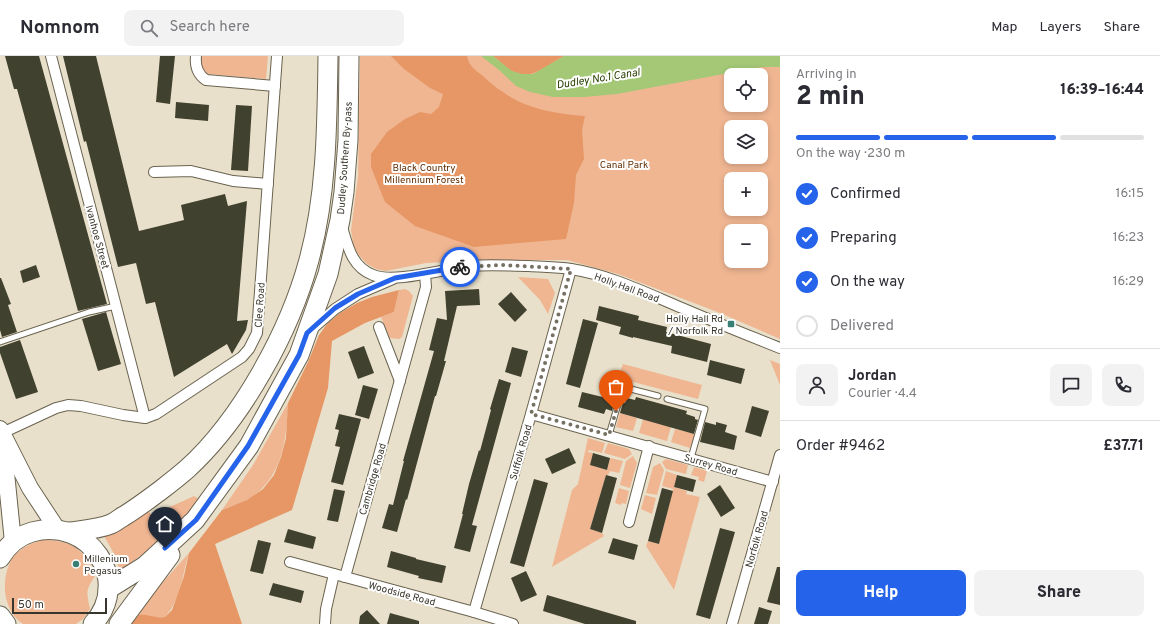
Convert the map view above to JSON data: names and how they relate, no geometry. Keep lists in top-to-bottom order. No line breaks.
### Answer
{"streets":{"highway":["Dudley Southern By-pass"],"street":["Ivanhoe Street","Holly Hall Road","Clee Road","Suffolk Road","Surrey Road","Cambridge Road","Norfolk Road","Woodside Road"]},"crossings":[["Dudley Southern By-pass","Holly Hall Road"],["Ivanhoe Street","Clee Road"],["Holly Hall Road","Suffolk Road"],["Holly Hall Road","Cambridge Road"],["Suffolk Road","Surrey Road"],["Suffolk Road","Woodside Road"],["Surrey Road","Norfolk Road"],["Cambridge Road","Woodside Road"]],"water":["Dudley No.1 Canal"],"parks":["Canal Park","Black Country Millennium Forest"],"places":{"transit":["Holly Hall Rd / Norfolk Rd"],"other":["Millenium Pegasus"]},"scale_bar":"50 m","page":{"header":"Nomnom","search":"Search here","nav":["Map","Layers","Share"],"heading":["2 min","Arriving in","16:39–16:44"],"panel":["Jordan","Courier · 4.4","Order #9462","£37.71"],"map_buttons":["+","−"],"bar":"On the way · 230 m","list":[["Confirmed","16:15"],["Preparing","16:23"],["On the way","16:29"],"Delivered"],"buttons":["Help","Share"],"scale":"50 m"}}
